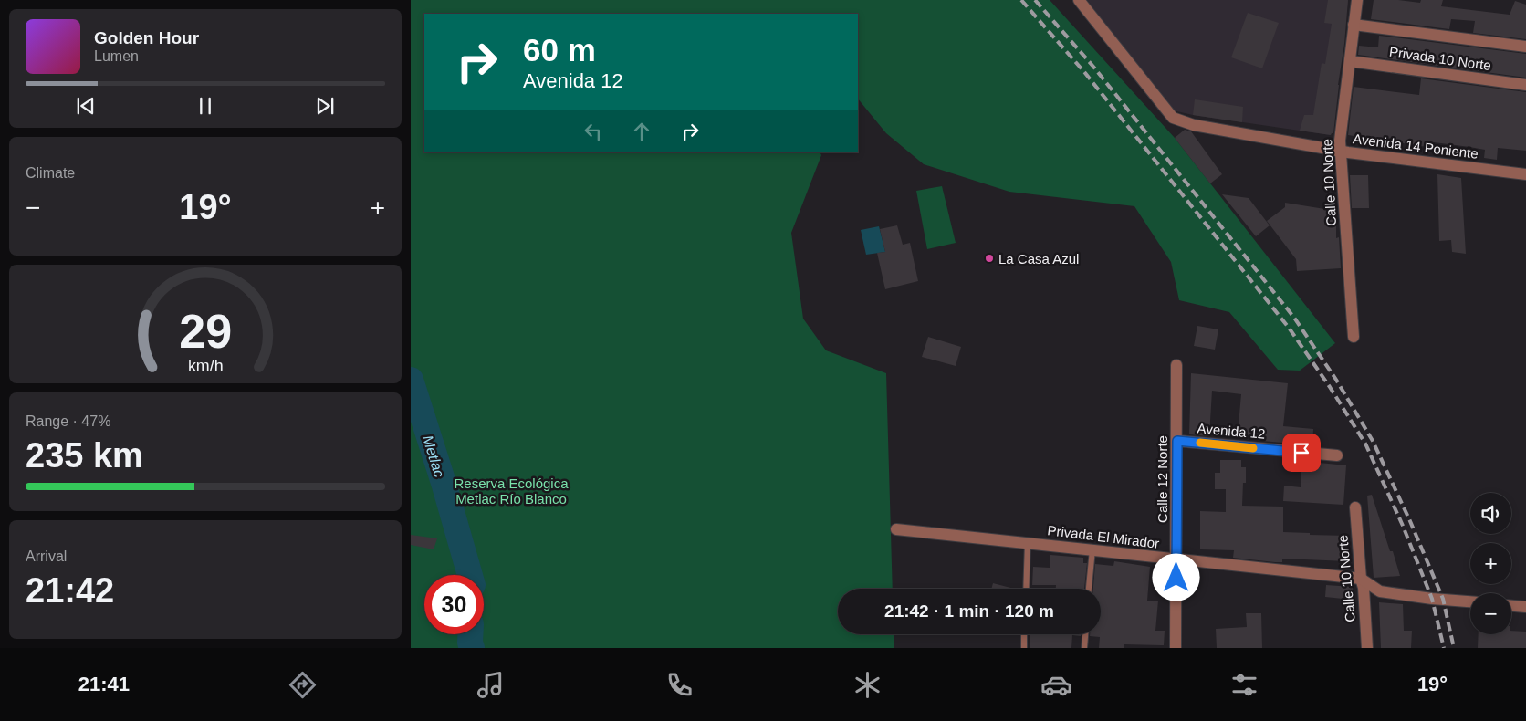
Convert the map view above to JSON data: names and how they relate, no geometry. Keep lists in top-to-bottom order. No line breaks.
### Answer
{"streets":{"street":["Privada 10 Norte","Avenida 14 Poniente","Calle 10 Norte","Avenida 12","Calle 12 Norte","Privada El Mirador"]},"crossings":[["Privada 10 Norte","Calle 10 Norte"],["Avenida 14 Poniente","Calle 10 Norte"],["Calle 10 Norte","Privada El Mirador"],["Avenida 12","Calle 12 Norte"],["Calle 12 Norte","Privada El Mirador"]],"water":["Metlac"],"parks":["Reserva Ecológica Metlac Río Blanco"],"places":["La Casa Azul"],"page":{"turn":["60 m","Avenida 12"],"song":["Golden Hour","Lumen"],"tile":["Climate",["Range · 47%","235 km"],["Arrival","21:42"]],"heat":["−","19°","+"],"map_buttons":["+","−"],"limit":"30","trip":"21:42 · 1 min · 120 m","tabs":["21:41","19°"],"gauge":["29","km/h"]}}
